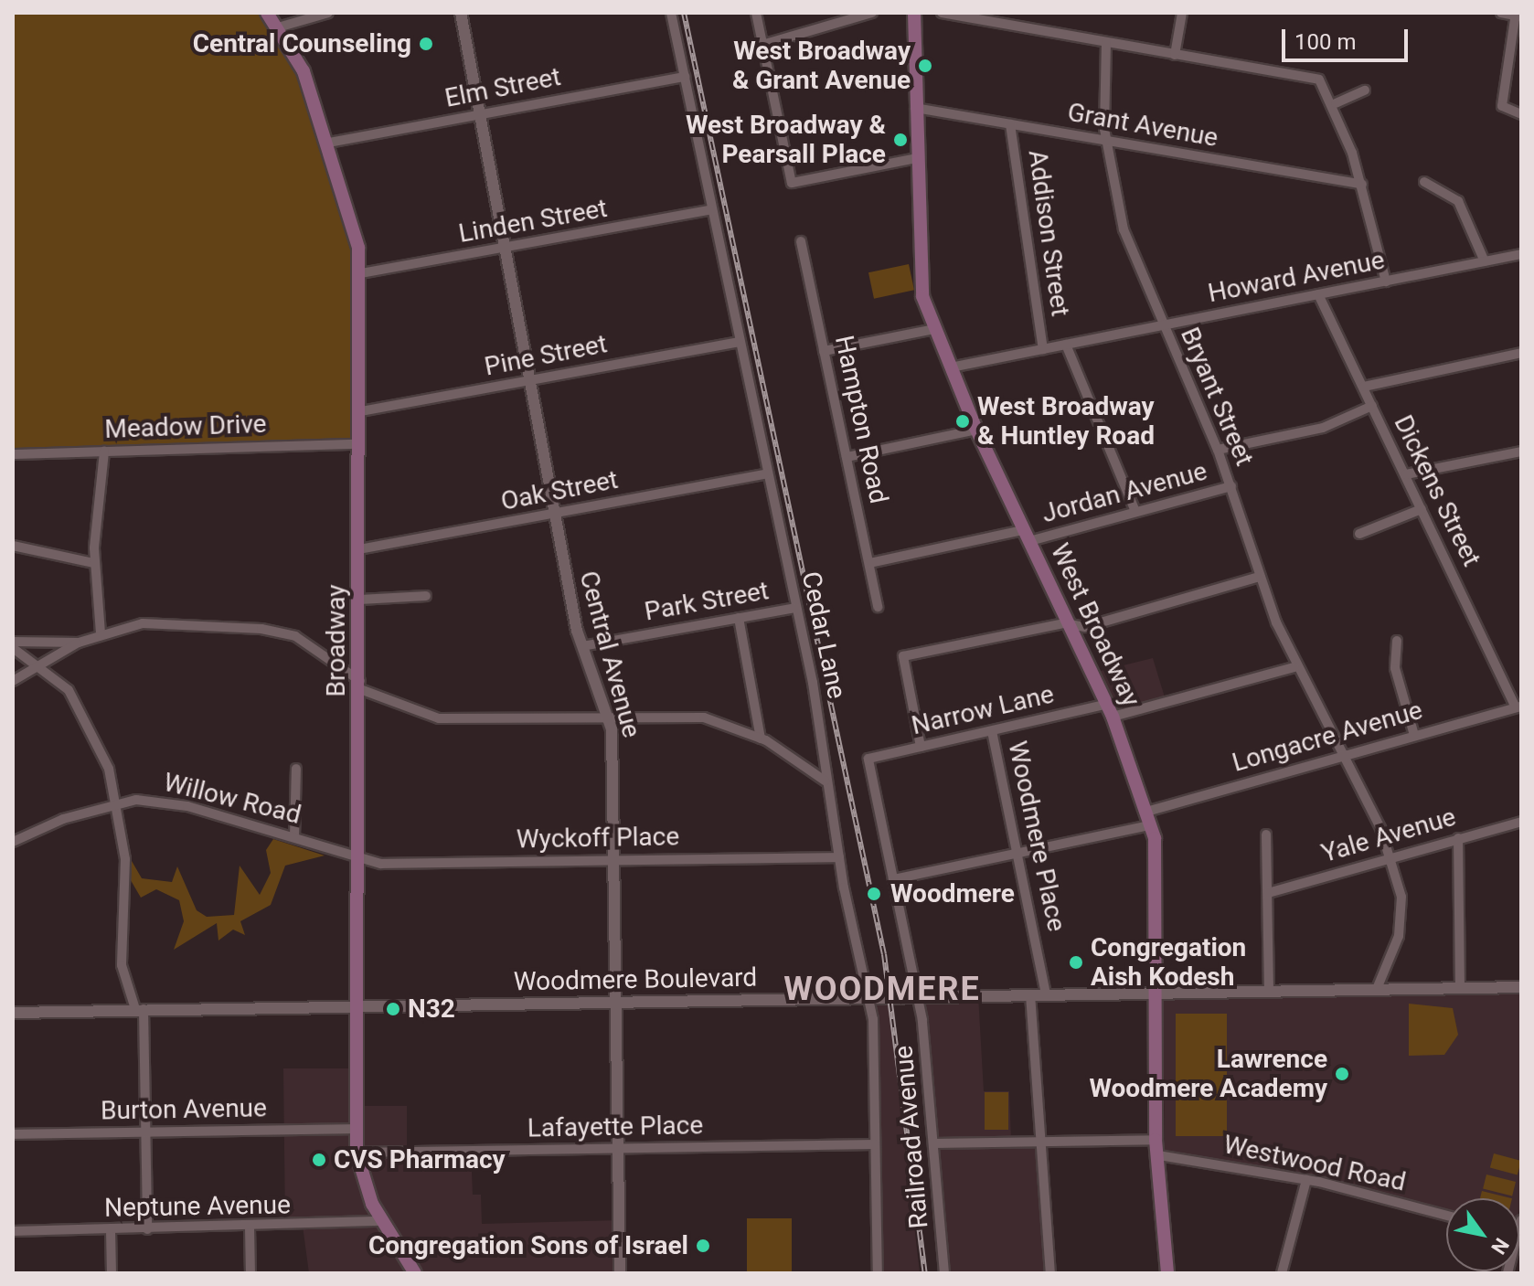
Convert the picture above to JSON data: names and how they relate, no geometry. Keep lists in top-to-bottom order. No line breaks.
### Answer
{"streets":{"main road":["West Broadway","Broadway"],"street":["Elm Street","Grant Avenue","Linden Street","Addison Street","Howard Avenue","Pine Street","Bryant Street","Hampton Road","Meadow Drive","Oak Street","Dickens Street","Jordan Avenue","Park Street","Cedar Lane","Central Avenue","Narrow Lane","Longacre Avenue","Willow Road","Yale Avenue","Woodmere Place","Wyckoff Place","Woodmere Boulevard","Burton Avenue","Lafayette Place","Railroad Avenue","Westwood Road","Neptune Avenue"]},"crossings":[["Elm Street","Cedar Lane"],["Elm Street","Broadway"],["Elm Street","Central Avenue"],["Grant Avenue","Addison Street"],["Grant Avenue","Bryant Street"],["Grant Avenue","West Broadway"],["Linden Street","Cedar Lane"],["Linden Street","Broadway"],["Linden Street","Central Avenue"],["Addison Street","Howard Avenue"],["Addison Street","Jordan Avenue"],["Howard Avenue","Bryant Street"],["Howard Avenue","Dickens Street"],["Howard Avenue","West Broadway"],["Pine Street","Cedar Lane"],["Pine Street","Broadway"],["Pine Street","Central Avenue"],["Bryant Street","Jordan Avenue"],["Bryant Street","Narrow Lane"],["Bryant Street","Longacre Avenue"],["Bryant Street","Yale Avenue"],["Bryant Street","Woodmere Boulevard"],["Hampton Road","Jordan Avenue"],["Meadow Drive","Broadway"],["Oak Street","Cedar Lane"],["Oak Street","Broadway"],["Oak Street","Central Avenue"],["Dickens Street","Longacre Avenue"],["Jordan Avenue","West Broadway"],["Park Street","Cedar Lane"],["Park Street","Central Avenue"],["West Broadway","Narrow Lane"],["West Broadway","Longacre Avenue"],["West Broadway","Woodmere Boulevard"],["West Broadway","Westwood Road"],["Cedar Lane","Wyckoff Place"],["Cedar Lane","Woodmere Boulevard"],["Cedar Lane","Lafayette Place"],["Broadway","Willow Road"],["Broadway","Wyckoff Place"],["Broadway","Woodmere Boulevard"],["Broadway","Burton Avenue"],["Broadway","Lafayette Place"],["Broadway","Neptune Avenue"],["Central Avenue","Wyckoff Place"],["Central Avenue","Woodmere Boulevard"],["Central Avenue","Lafayette Place"],["Narrow Lane","Woodmere Place"],["Narrow Lane","Railroad Avenue"],["Willow Road","Wyckoff Place"],["Woodmere Place","Woodmere Boulevard"],["Woodmere Boulevard","Railroad Avenue"]],"districts":["WOODMERE"],"places":["Central Counseling","West Broadway & Grant Avenue","West Broadway & Pearsall Place","West Broadway & Huntley Road","Woodmere","Congregation Aish Kodesh","N32","Lawrence Woodmere Academy","CVS Pharmacy","Congregation Sons of Israel"],"scale_bar":"100 m","north":"bottom right"}
